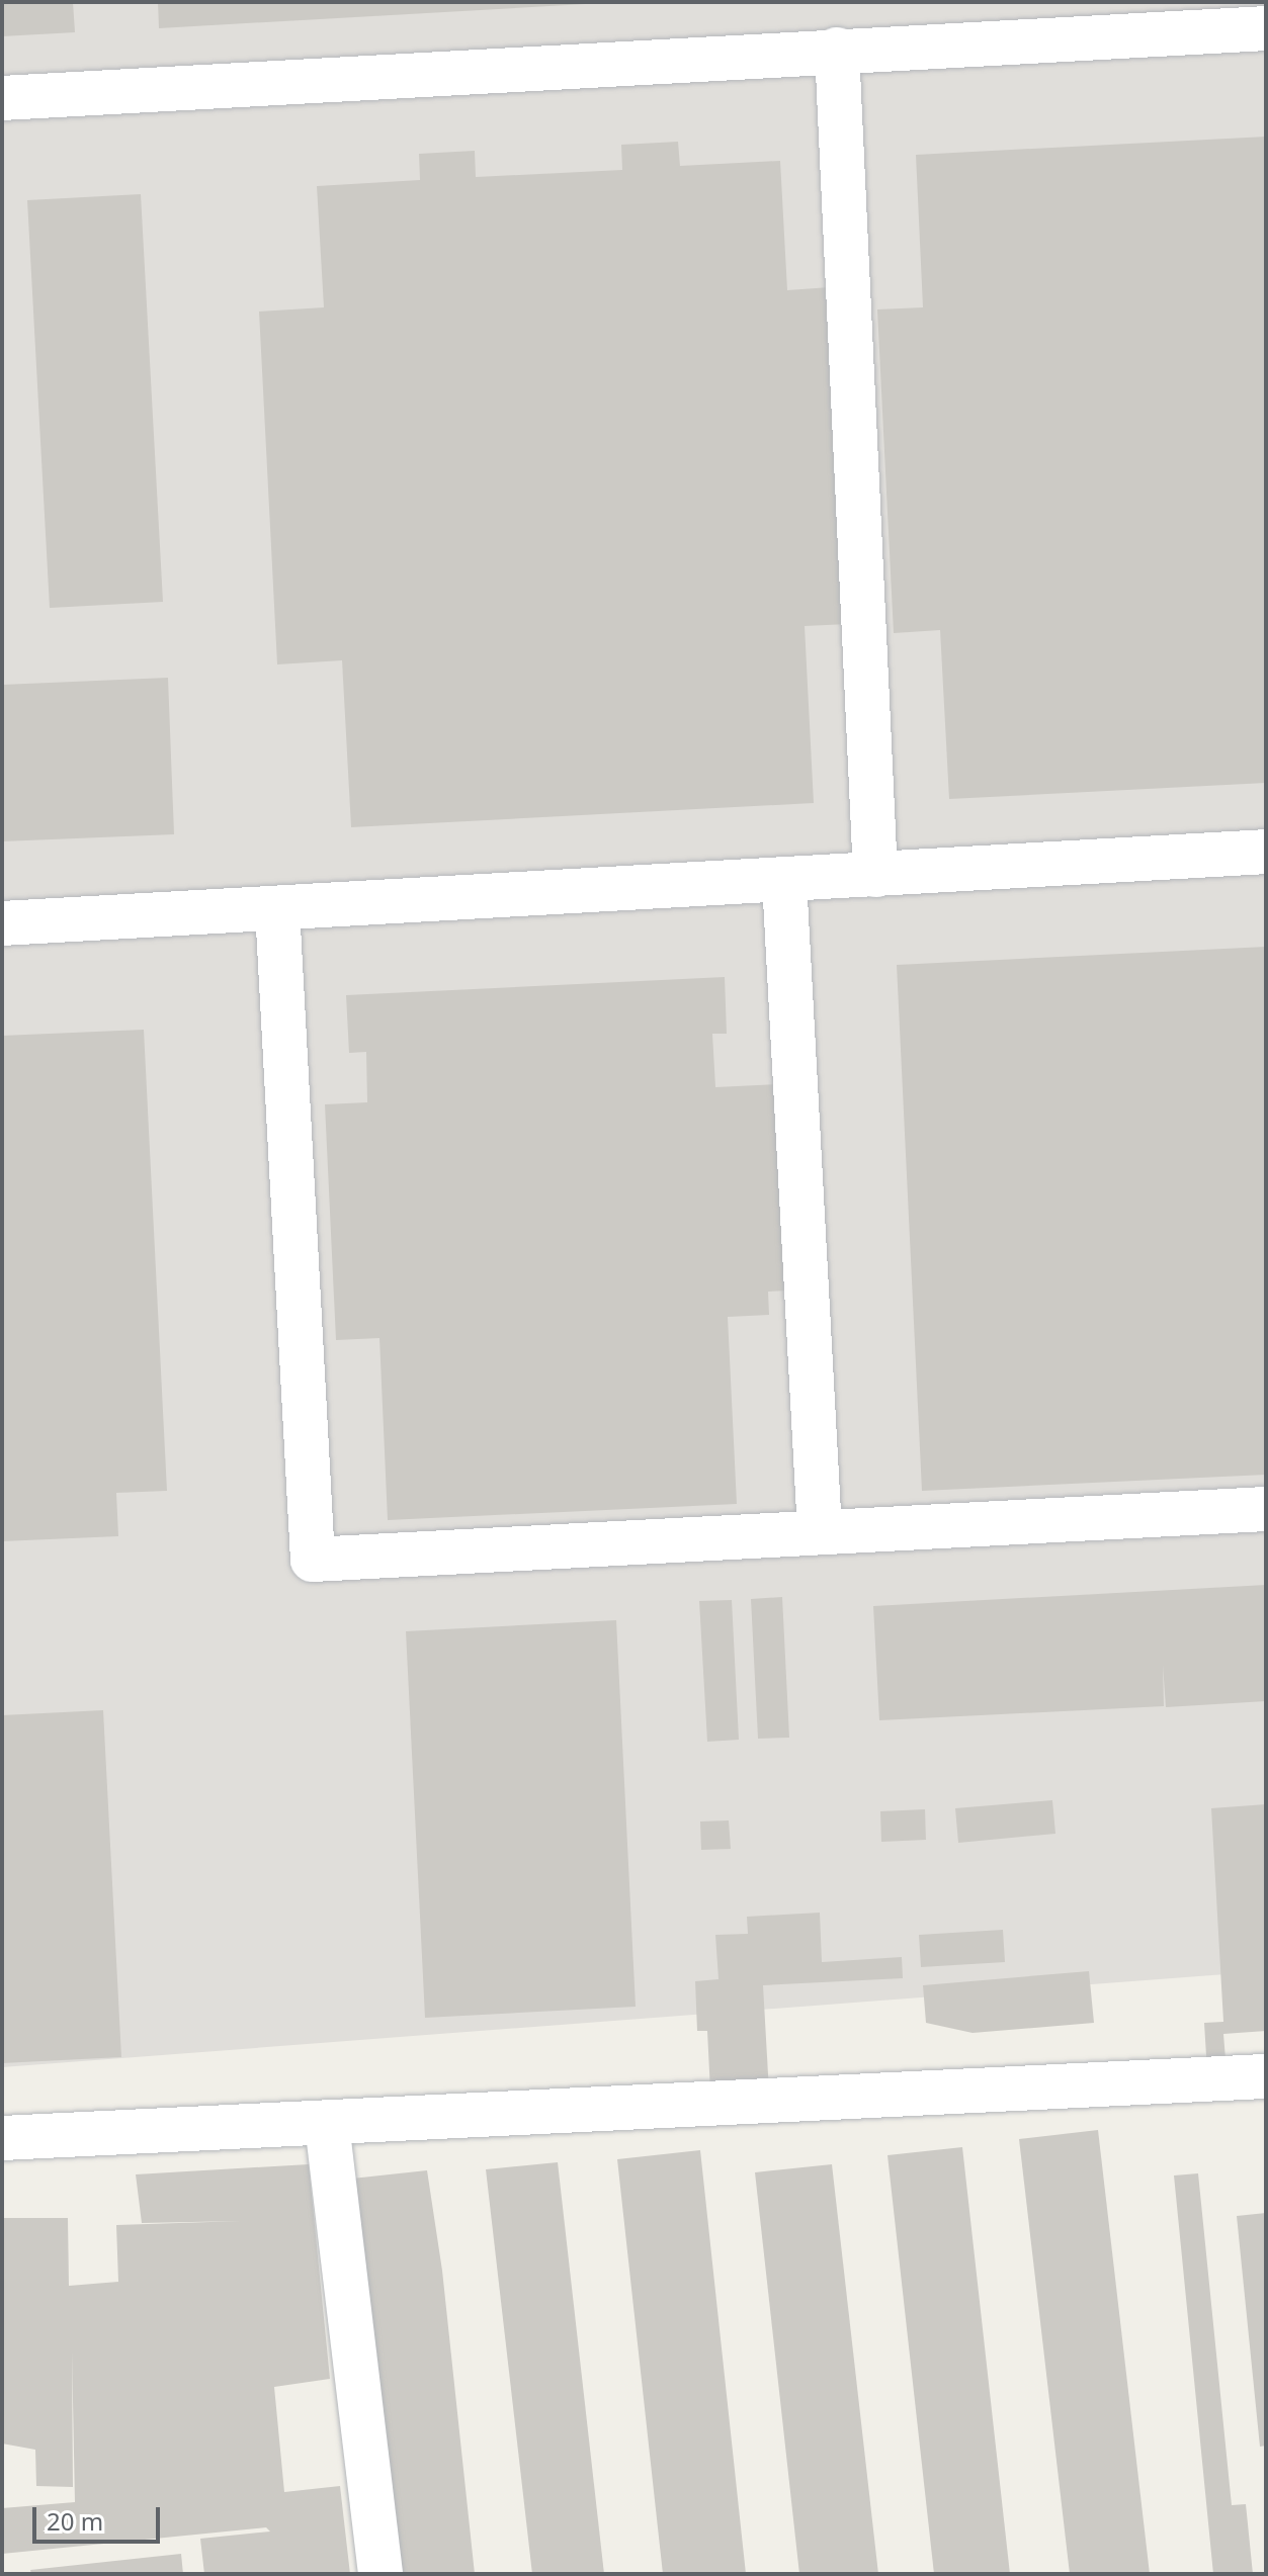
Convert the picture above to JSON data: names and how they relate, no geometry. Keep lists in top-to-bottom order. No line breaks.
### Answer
{"scale_bar":"20 m"}
